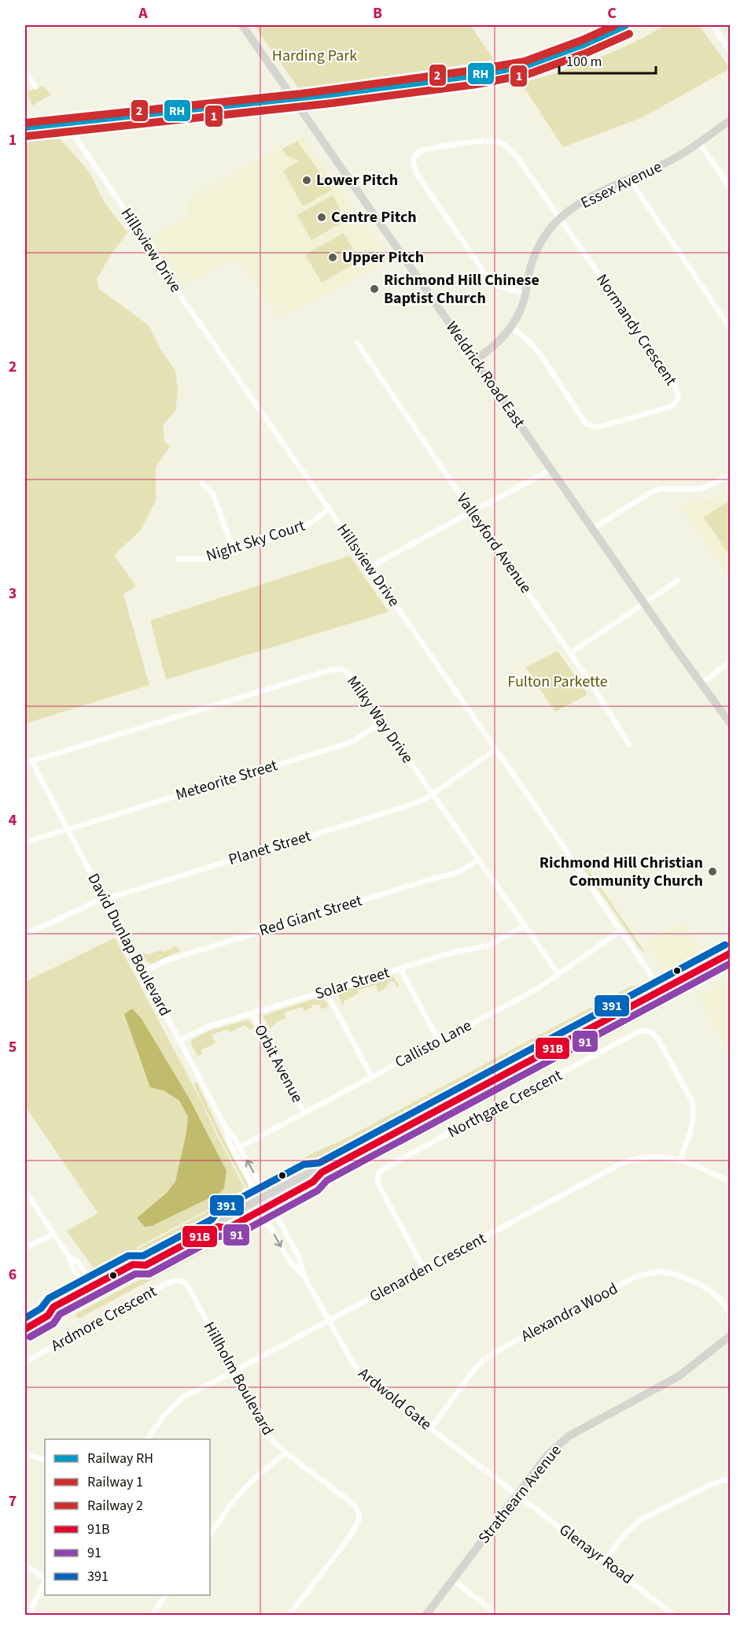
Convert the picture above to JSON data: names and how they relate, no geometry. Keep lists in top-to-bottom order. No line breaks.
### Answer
{"streets":{"street":["Essex Avenue","Hillsview Drive","Normandy Crescent","Weldrick Road East","Night Sky Court","Valleyford Avenue","Milky Way Drive","Meteorite Street","Planet Street","Red Giant Street","David Dunlap Boulevard","Solar Street","Callisto Lane","Orbit Avenue","Northgate Crescent","Glenarden Crescent","Alexandra Wood","Ardmore Crescent","Hillholm Boulevard","Ardwold Gate","Strathearn Avenue","Glenayr Road"]},"crossings":[["Essex Avenue","Normandy Crescent"],["Essex Avenue","Weldrick Road East"],["Hillsview Drive","Night Sky Court"],["Hillsview Drive","Planet Street"],["Hillsview Drive","Callisto Lane"],["Milky Way Drive","Meteorite Street"],["Milky Way Drive","Planet Street"],["Milky Way Drive","Red Giant Street"],["Milky Way Drive","David Dunlap Boulevard"],["Milky Way Drive","Solar Street"],["Milky Way Drive","Callisto Lane"],["Meteorite Street","David Dunlap Boulevard"],["Planet Street","David Dunlap Boulevard"],["Red Giant Street","David Dunlap Boulevard"],["David Dunlap Boulevard","Solar Street"],["David Dunlap Boulevard","Callisto Lane"],["David Dunlap Boulevard","Ardwold Gate"],["Solar Street","Orbit Avenue"],["Callisto Lane","Orbit Avenue"],["Northgate Crescent","Glenarden Crescent"],["Glenarden Crescent","Hillholm Boulevard"],["Glenarden Crescent","Ardwold Gate"],["Alexandra Wood","Ardwold Gate"],["Ardmore Crescent","Hillholm Boulevard"],["Ardwold Gate","Strathearn Avenue"],["Ardwold Gate","Glenayr Road"],["Strathearn Avenue","Glenayr Road"]],"parks":["Harding Park","Fulton Parkette"],"places":["Lower Pitch","Centre Pitch","Upper Pitch","Richmond Hill Chinese Baptist Church","Richmond Hill Christian Community Church"],"lines":["rail line RH","rail line 2","rail line 1","transit line 391","transit line 91B","transit line 91"],"legend":["Railway RH","Railway 1","Railway 2","91B","91","391"],"scale_bar":"100 m","grid":{"columns":["A","B","C"],"rows":["1","2","3","4","5","6","7"]}}
